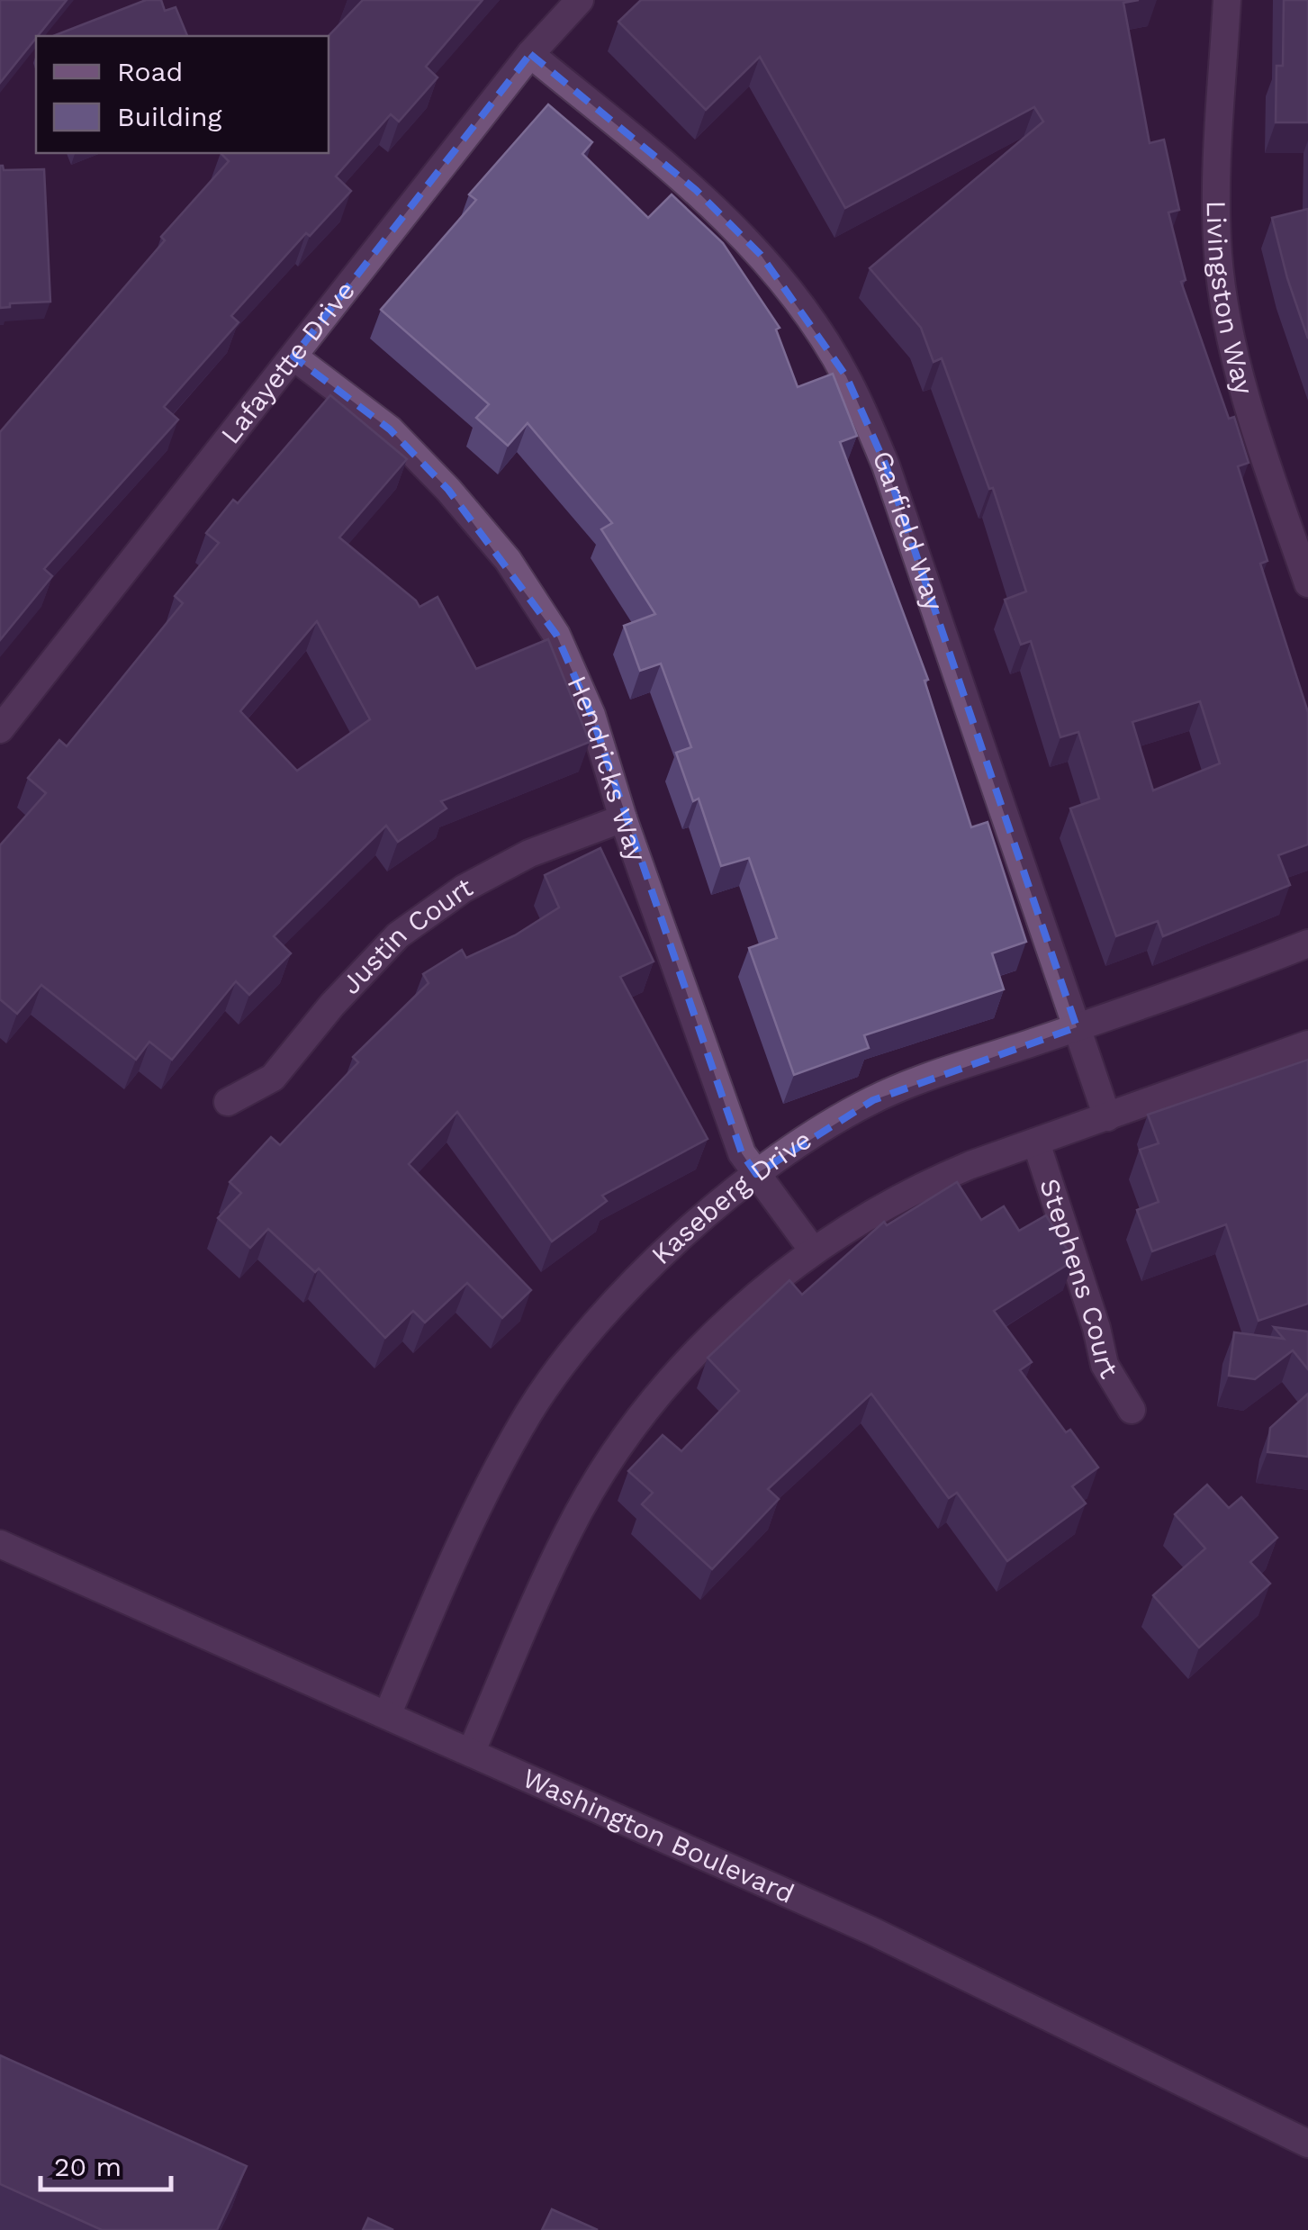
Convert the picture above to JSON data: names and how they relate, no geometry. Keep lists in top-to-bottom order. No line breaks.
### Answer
{"streets":{"street":["Livingston Way","Lafayette Drive","Garfield Way","Hendricks Way","Justin Court","Kaseberg Drive","Stephens Court","Washington Boulevard"]},"crossings":[["Lafayette Drive","Garfield Way"],["Lafayette Drive","Hendricks Way"],["Garfield Way","Kaseberg Drive"],["Hendricks Way","Justin Court"],["Hendricks Way","Kaseberg Drive"],["Kaseberg Drive","Washington Boulevard"]],"legend":["Road","Building"],"scale_bar":"20 m"}
